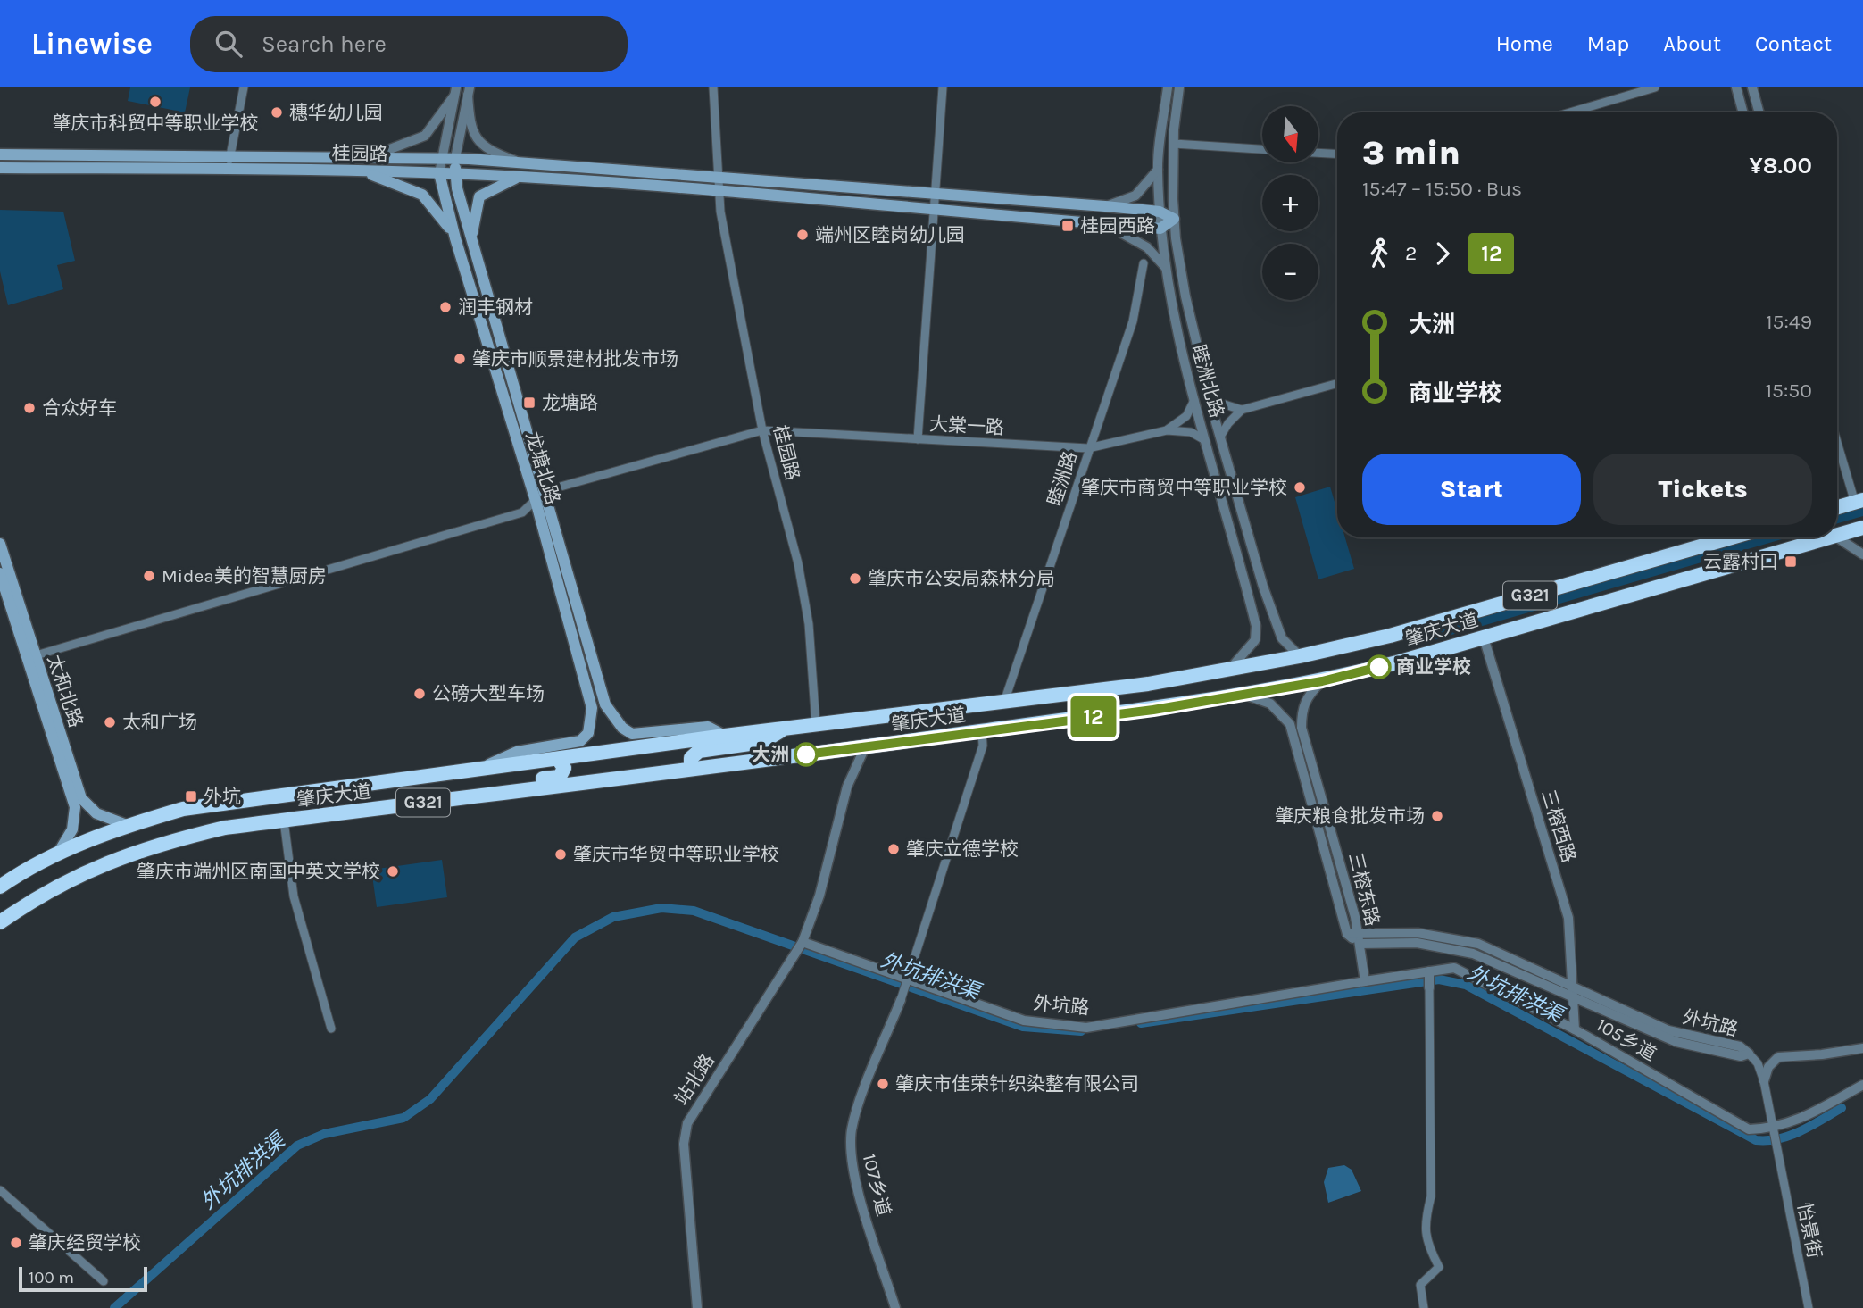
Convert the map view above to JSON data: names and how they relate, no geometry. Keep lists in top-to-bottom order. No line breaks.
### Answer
{"streets":{"highway":["G321","肇庆大道"],"main road":["桂园路","龙塘北路","太和北路"],"street":["睦洲北路","大棠一路","睦洲路","三榕西路","三榕东路","外坑路","105乡道","站北路","107乡道","怡景街"]},"crossings":[["桂园路","睦洲北路"],["桂园路","大棠一路"],["桂园路","龙塘北路"],["桂园路","肇庆大道"],["睦洲北路","G321"],["大棠一路","龙塘北路"],["大棠一路","睦洲路"],["龙塘北路","肇庆大道"],["睦洲路","G321"],["睦洲路","肇庆大道"],["G321","肇庆大道"],["肇庆大道","太和北路"],["肇庆大道","三榕西路"],["肇庆大道","三榕东路"],["三榕西路","外坑路"],["三榕西路","105乡道"],["三榕东路","外坑路"],["外坑路","105乡道"],["外坑路","站北路"],["外坑路","怡景街"],["105乡道","怡景街"]],"water":["外坑排洪渠"],"places":{"other":["肇庆市科贸中等职业学校","穗华幼儿园","端州区睦岗幼儿园","润丰钢材","肇庆市顺景建材批发市场","合众好车","肇庆市商贸中等职业学校","Midea美的智慧厨房","肇庆市公安局森林分局","商业学校","公磅大型车场","太和广场","大洲","肇庆粮食批发市场","肇庆立德学校","肇庆市华贸中等职业学校","肇庆市端州区南国中英文学校","肇庆市佳荣针织染整有限公司","肇庆经贸学校"],"transit":["桂园西路","龙塘路","云露村口","外坑"]},"lines":["bus line 12"],"scale_bar":"100 m","north":"bottom","page":{"header":"Linewise","search":"Search here","nav":["Home","Map","About","Contact"],"on_map":"12","map_buttons":["+","−"],"heading":["3 min","15:47 – 15:50 · Bus","¥8.00"],"legs":["2","12"],"list":[{"name":"大洲","value":"15:49"},{"name":"商业学校","value":"15:50"}],"buttons":["Start","Tickets"],"scale":"100 m"}}
